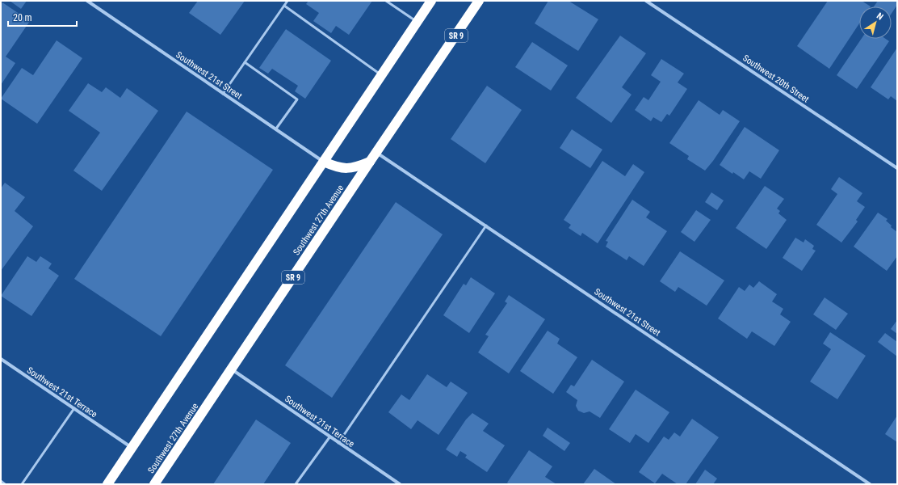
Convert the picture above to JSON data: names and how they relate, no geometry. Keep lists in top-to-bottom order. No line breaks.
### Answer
{"streets":{"highway":["SR 9","Southwest 27th Avenue"],"street":["Southwest 21st Street","Southwest 20th Street","Southwest 21st Terrace"]},"crossings":[["Southwest 21st Street","Southwest 27th Avenue"],["Southwest 27th Avenue","Southwest 21st Terrace"]],"scale_bar":"20 m","north":"top right"}
